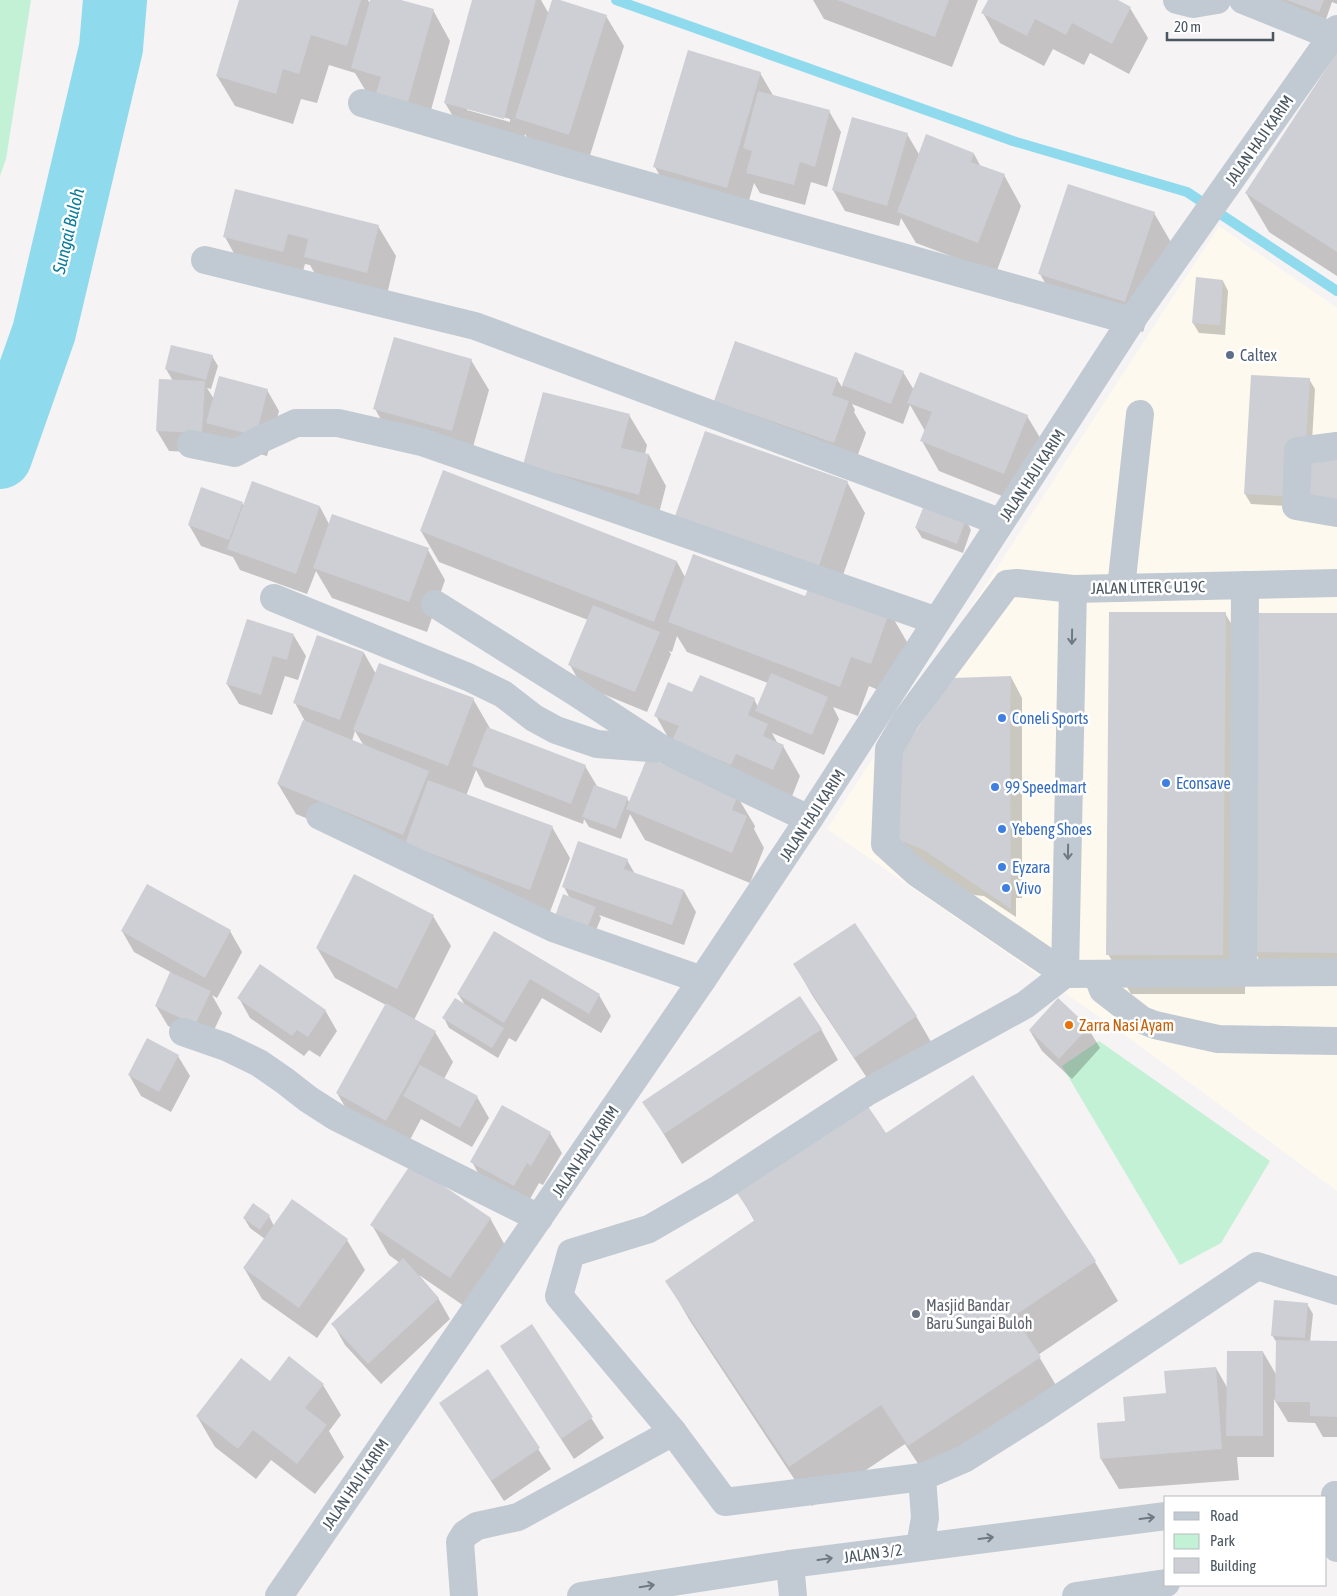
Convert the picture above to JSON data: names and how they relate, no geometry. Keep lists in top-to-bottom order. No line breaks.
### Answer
{"streets":{"street":["JALAN HAJI KARIM","JALAN LITER C U19C","JALAN 3/2"]},"water":["Sungai Buloh"],"places":["Caltex","Coneli Sports","Econsave","99 Speedmart","Yebeng Shoes","Eyzara","Vivo","Zarra Nasi Ayam","Masjid Bandar Baru Sungai Buloh"],"legend":["Road","Park","Building"],"scale_bar":"20 m"}
